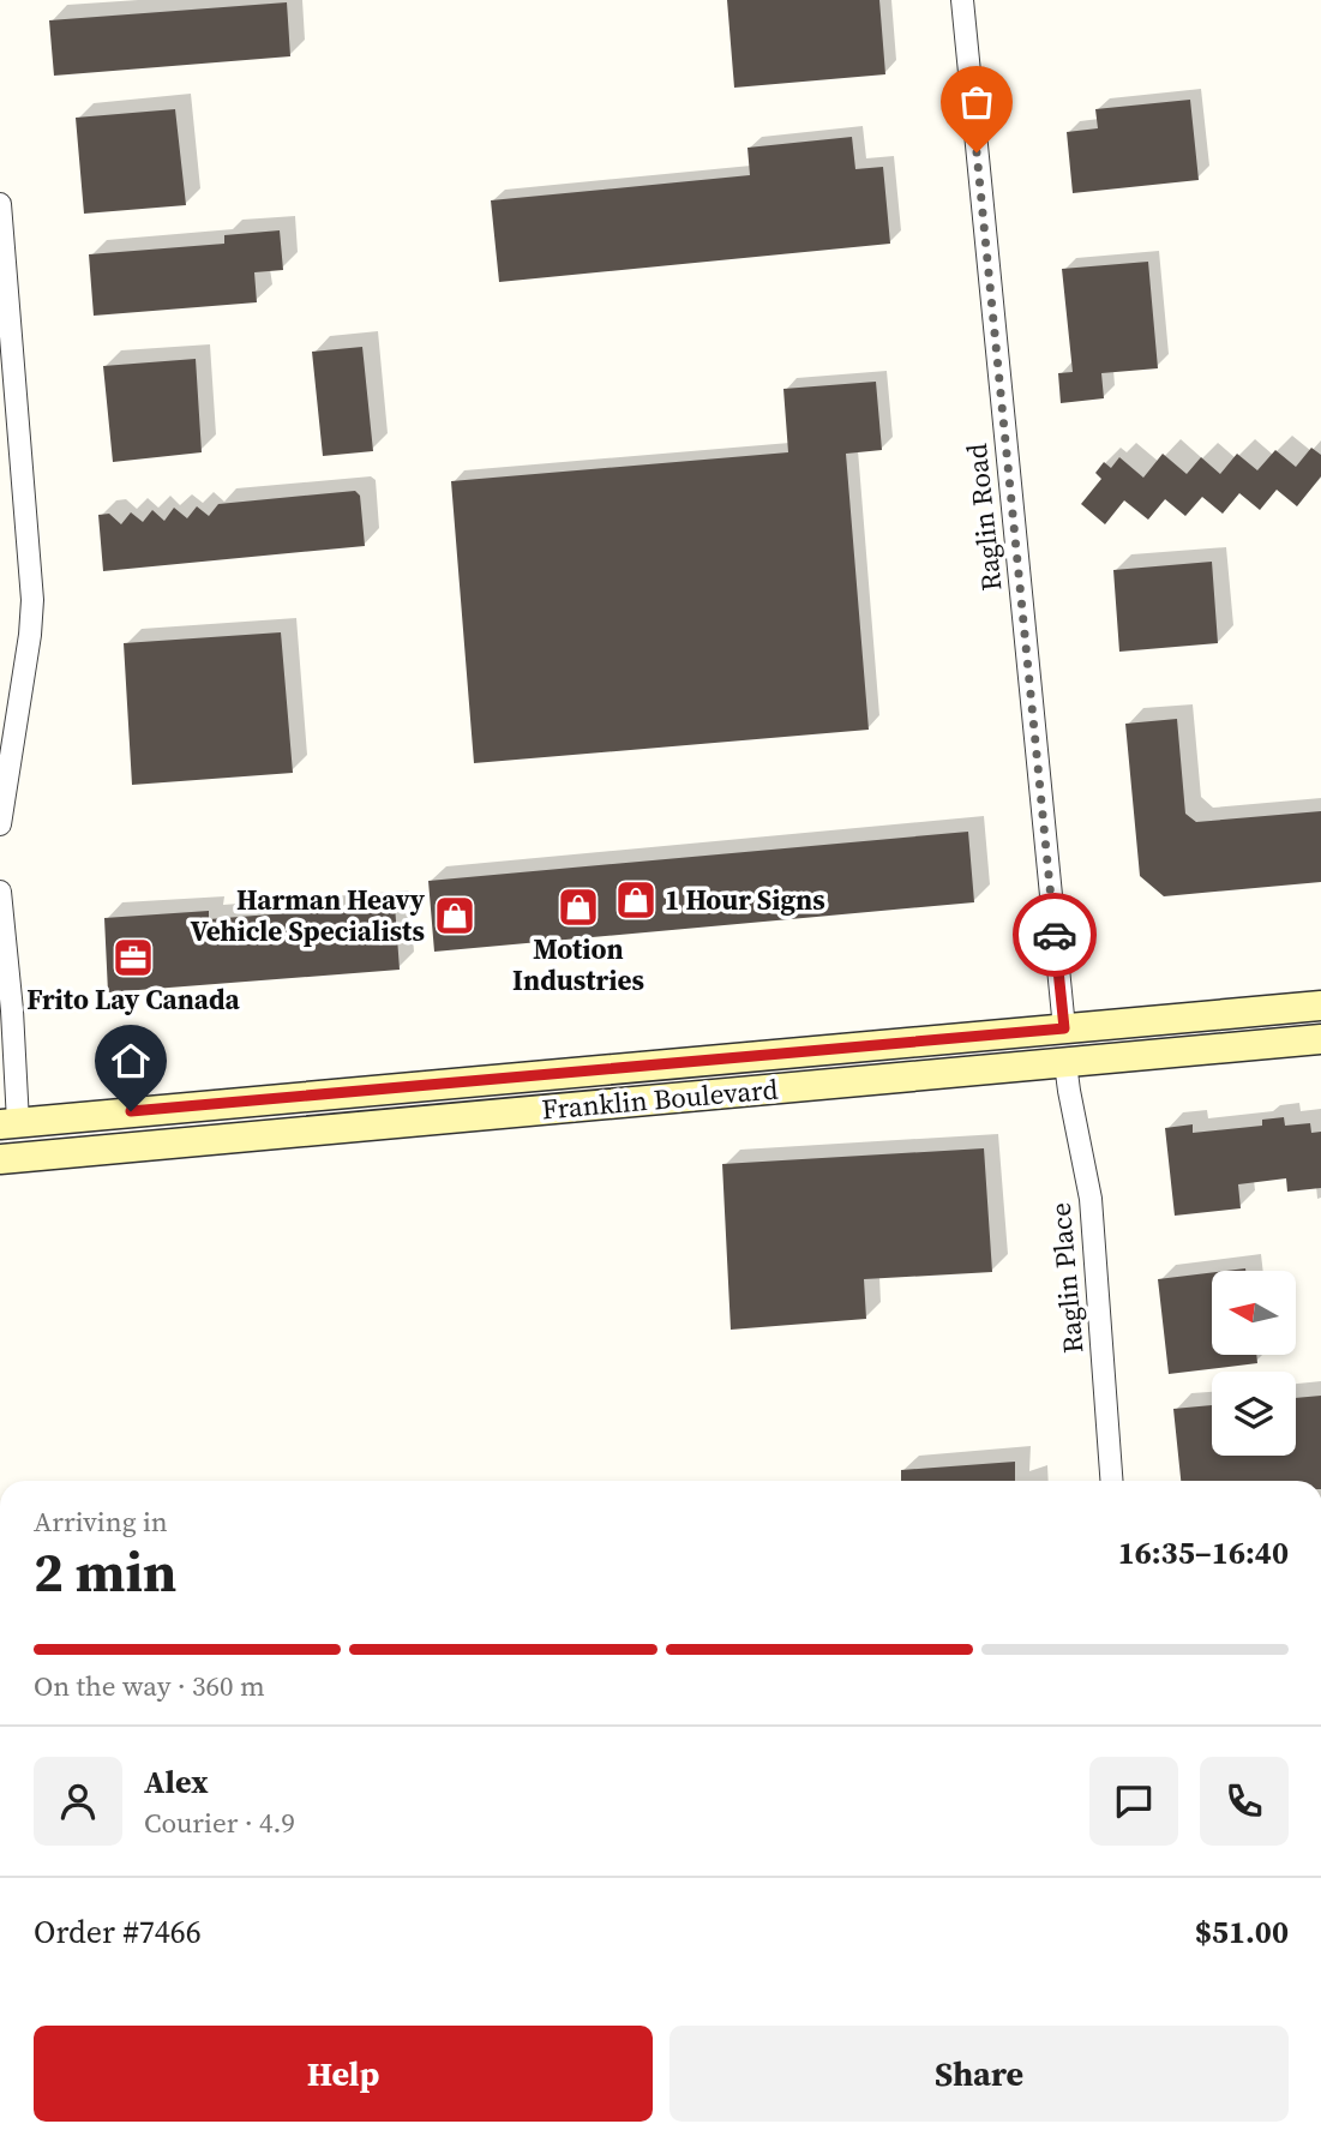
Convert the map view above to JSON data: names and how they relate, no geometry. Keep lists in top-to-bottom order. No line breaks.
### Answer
{"streets":{"main road":["Franklin Boulevard"],"street":["Raglin Road","Raglin Place"]},"crossings":[["Raglin Road","Franklin Boulevard"],["Franklin Boulevard","Raglin Place"]],"places":{"shop":["1 Hour Signs","Motion Industries","Harman Heavy Vehicle Specialists"],"office":["Frito Lay Canada"]},"north":"left","page":{"heading":["2 min","Arriving in","16:35–16:40"],"panel":["Alex","Courier · 4.9","Order #7466","$51.00"],"bar":"On the way · 360 m","buttons":["Help","Share"]}}
